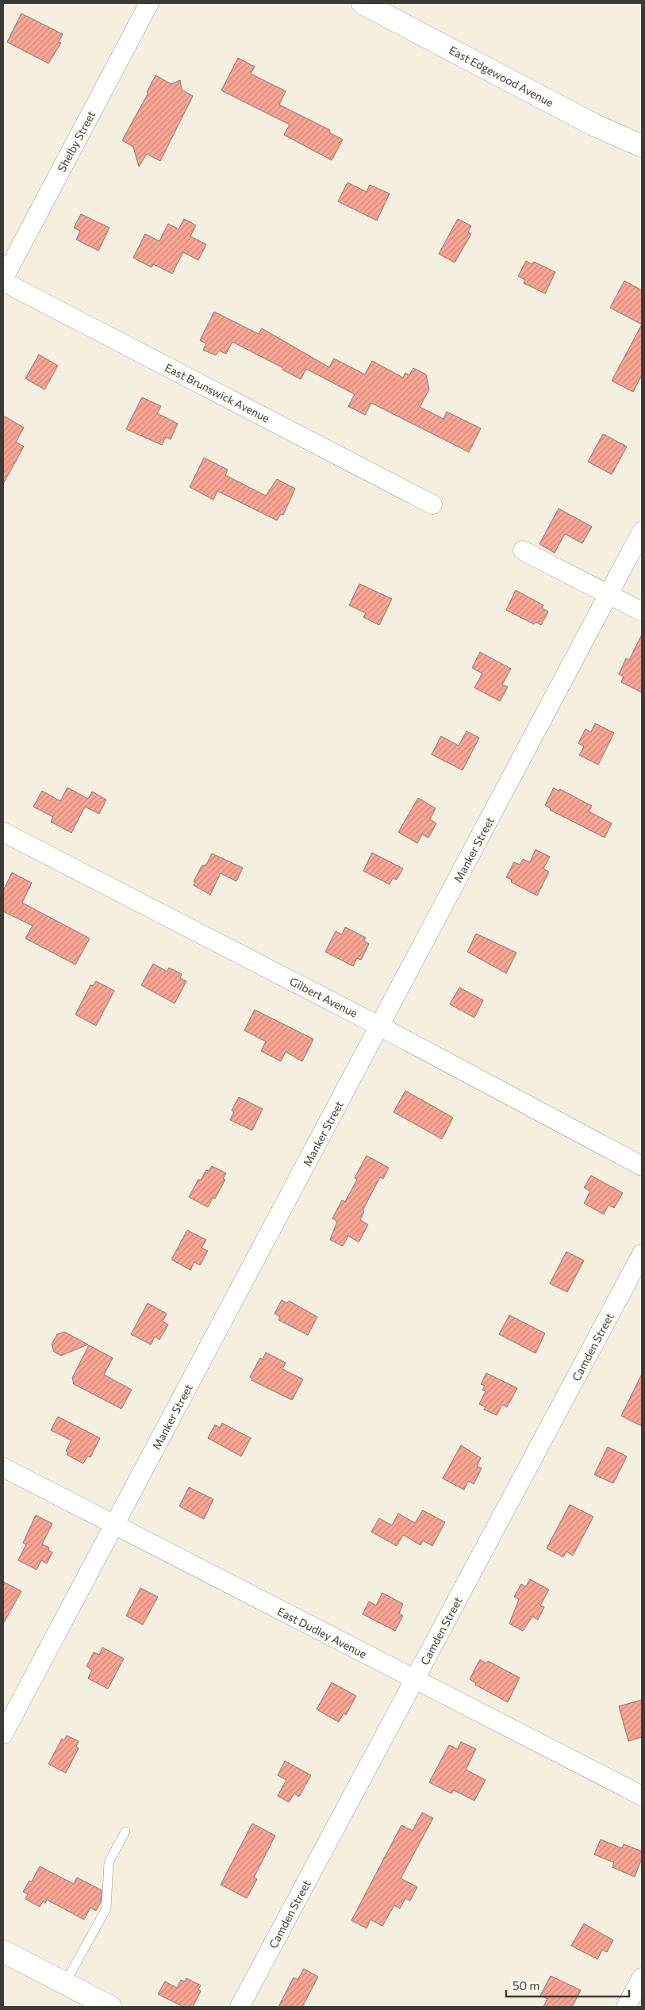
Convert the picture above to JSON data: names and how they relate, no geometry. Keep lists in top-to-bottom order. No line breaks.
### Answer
{"streets":{"main road":["East Edgewood Avenue"],"street":["Shelby Street","East Brunswick Avenue","Manker Street","Gilbert Avenue","Camden Street","East Dudley Avenue"]},"crossings":[["Shelby Street","East Brunswick Avenue"],["Manker Street","Gilbert Avenue"],["Manker Street","East Dudley Avenue"],["Camden Street","East Dudley Avenue"]],"scale_bar":"50 m"}
